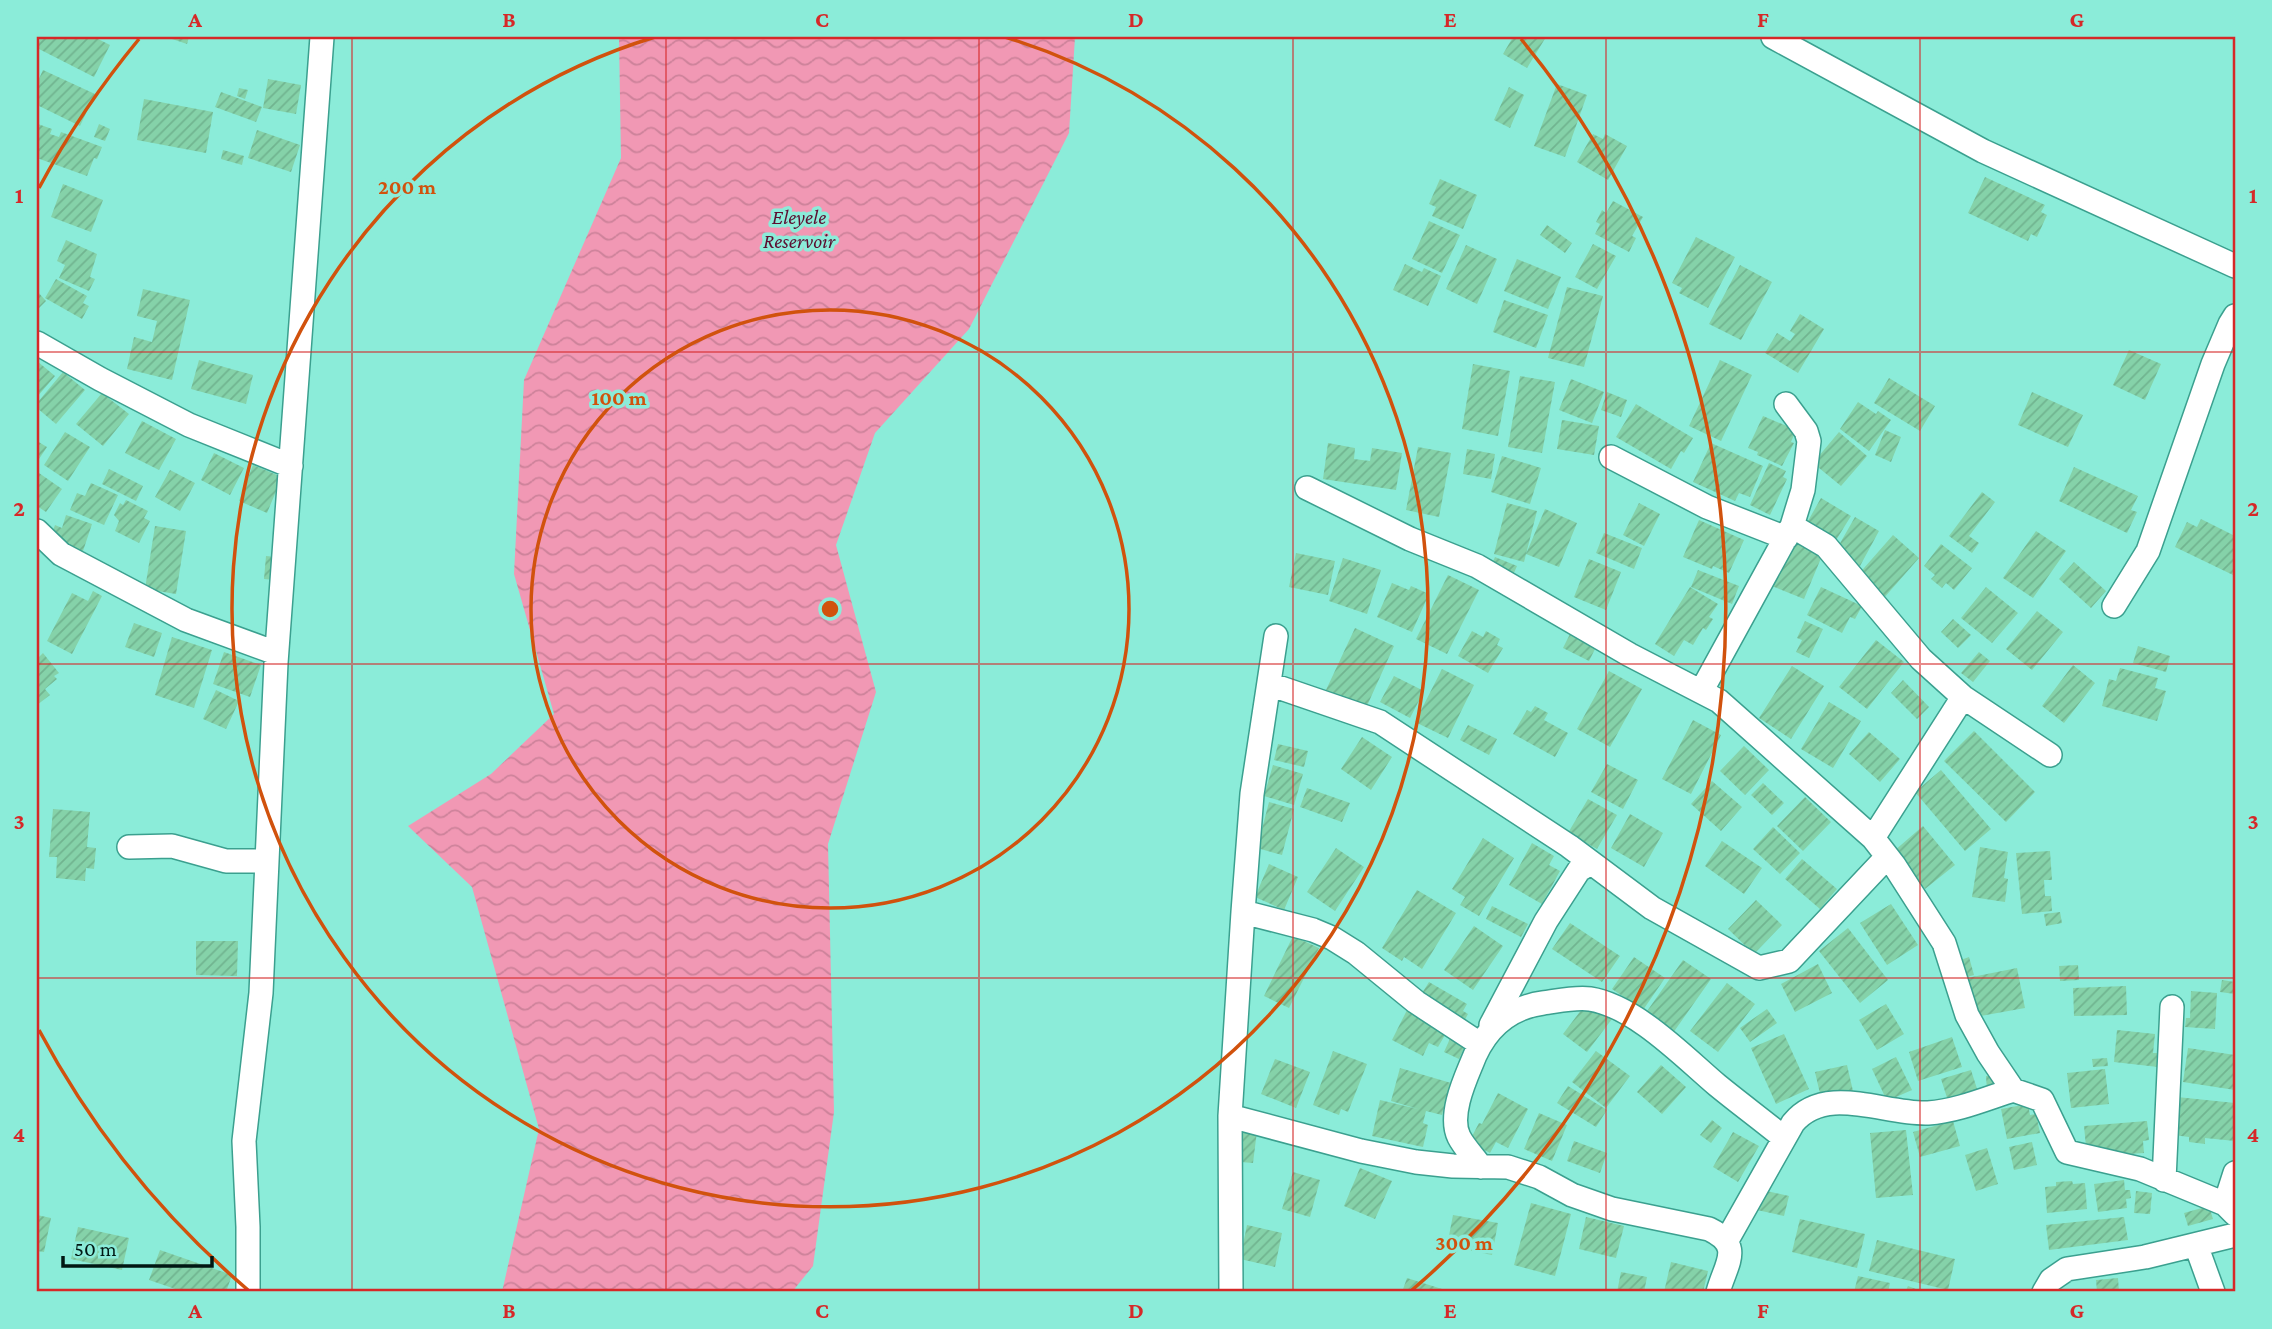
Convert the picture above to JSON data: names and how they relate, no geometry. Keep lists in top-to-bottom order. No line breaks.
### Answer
{"water":["Eleyele Reservoir"],"scale_bar":"50 m","grid":{"columns":["A","B","C","D","E","F","G"],"rows":["1","2","3","4"]},"rings":["200 m","100 m","300 m"]}
